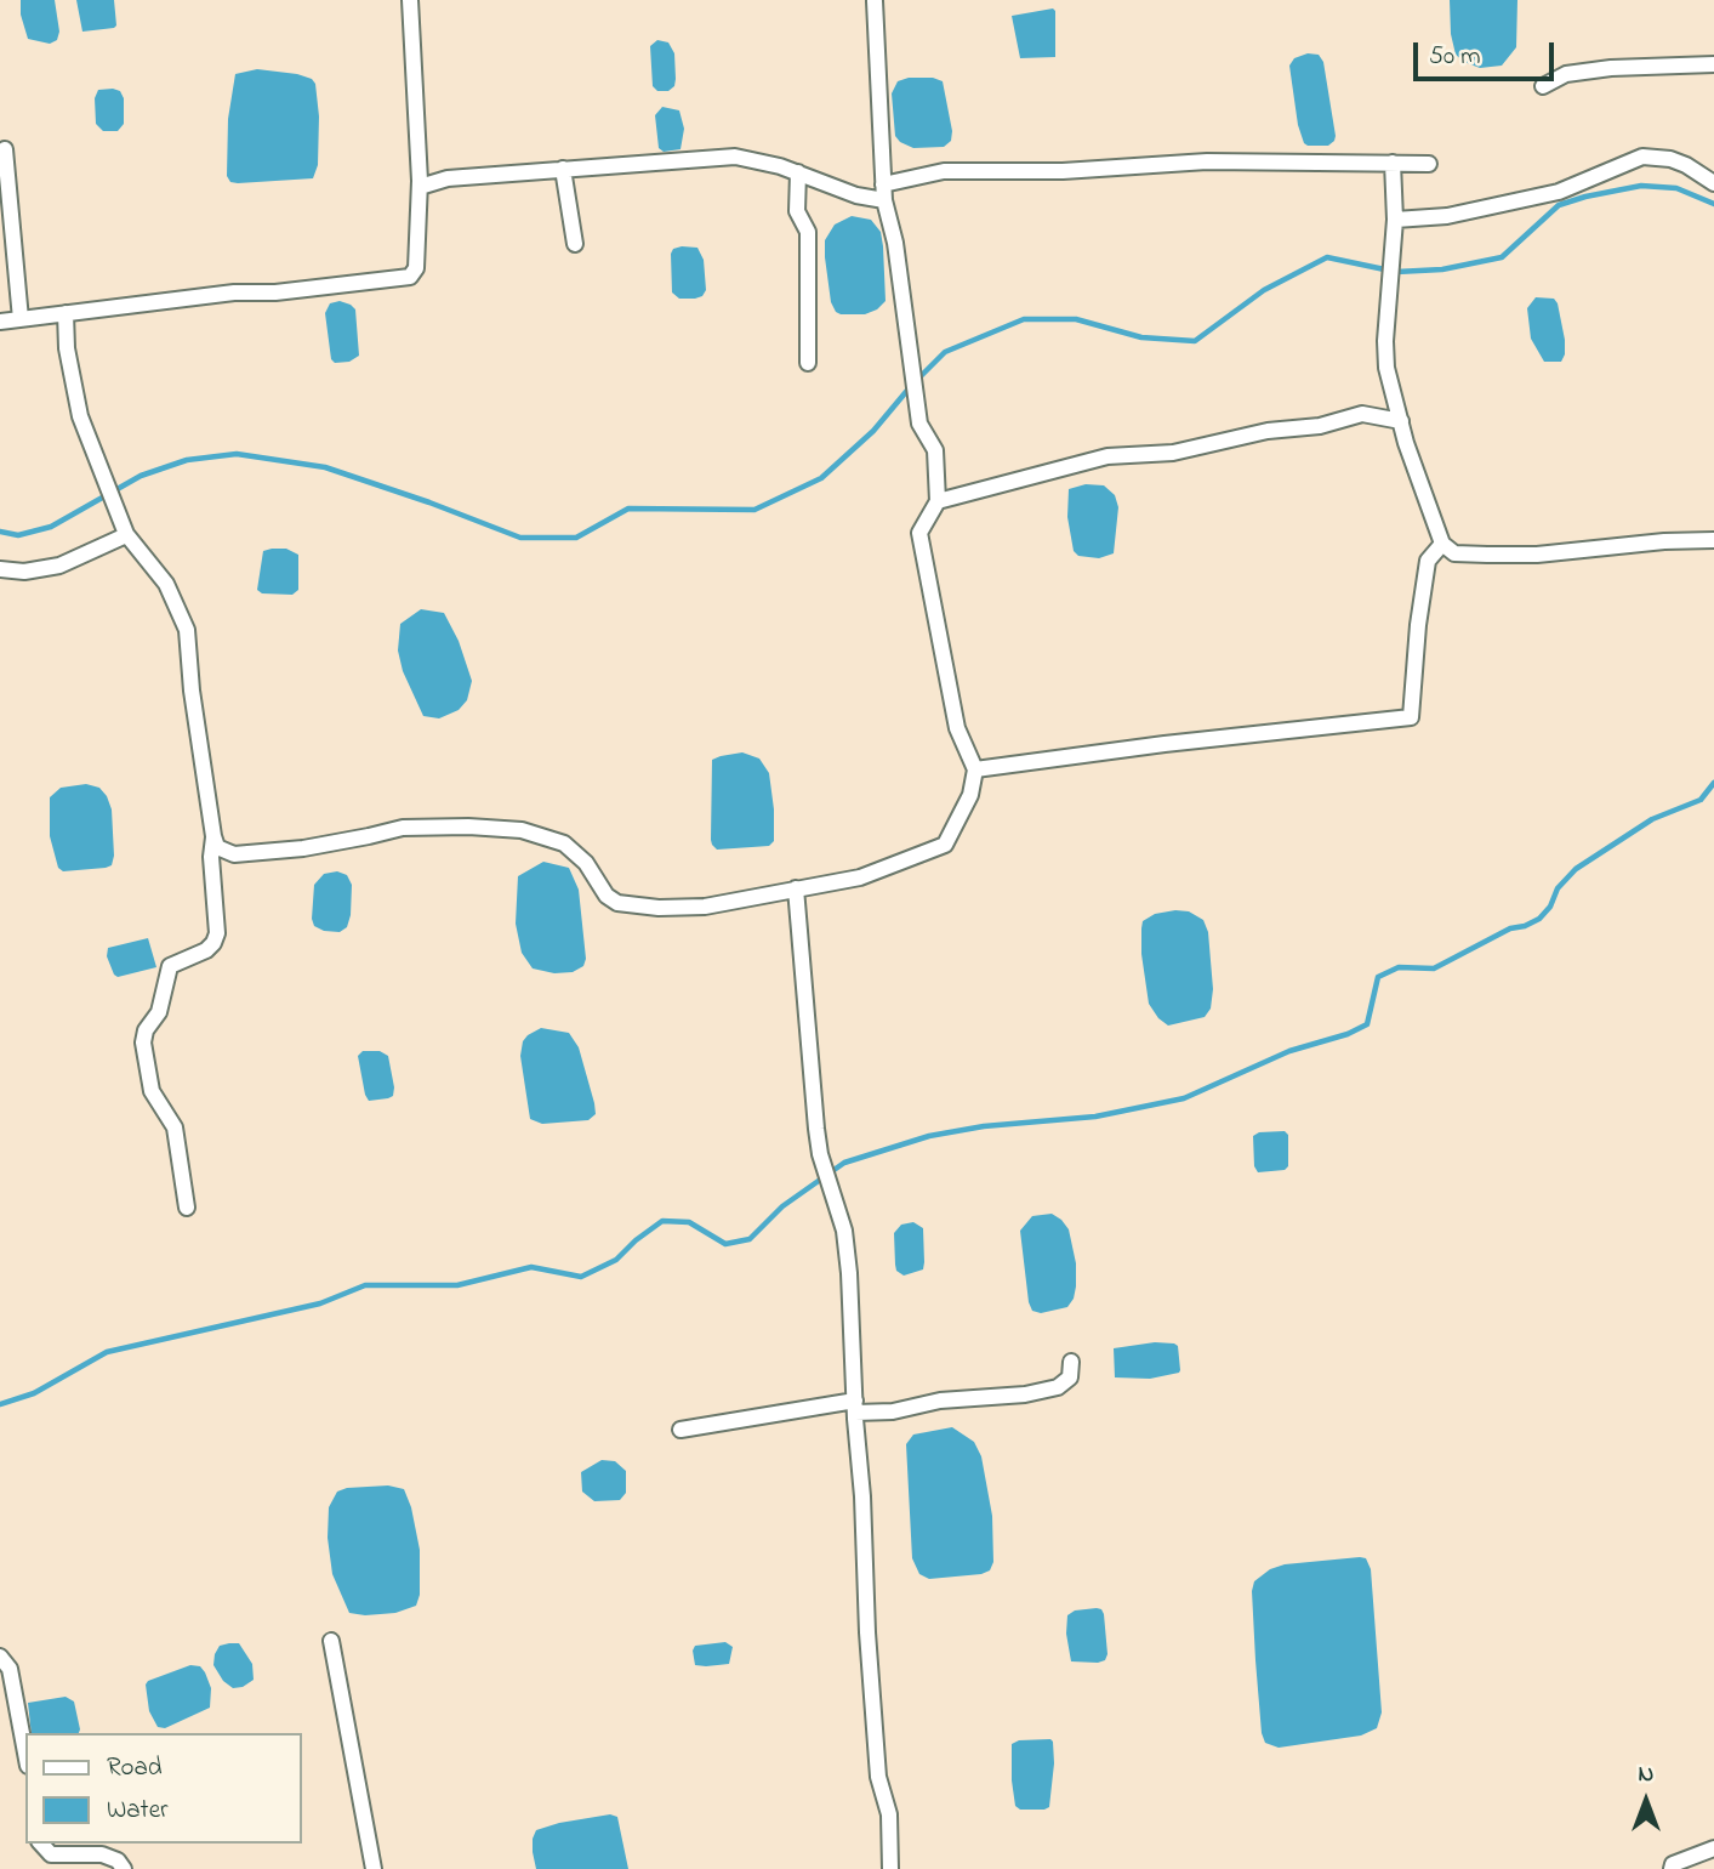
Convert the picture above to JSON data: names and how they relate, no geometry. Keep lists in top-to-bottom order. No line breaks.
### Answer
{"legend":["Road","Water"],"scale_bar":"50 m","north":"top"}
